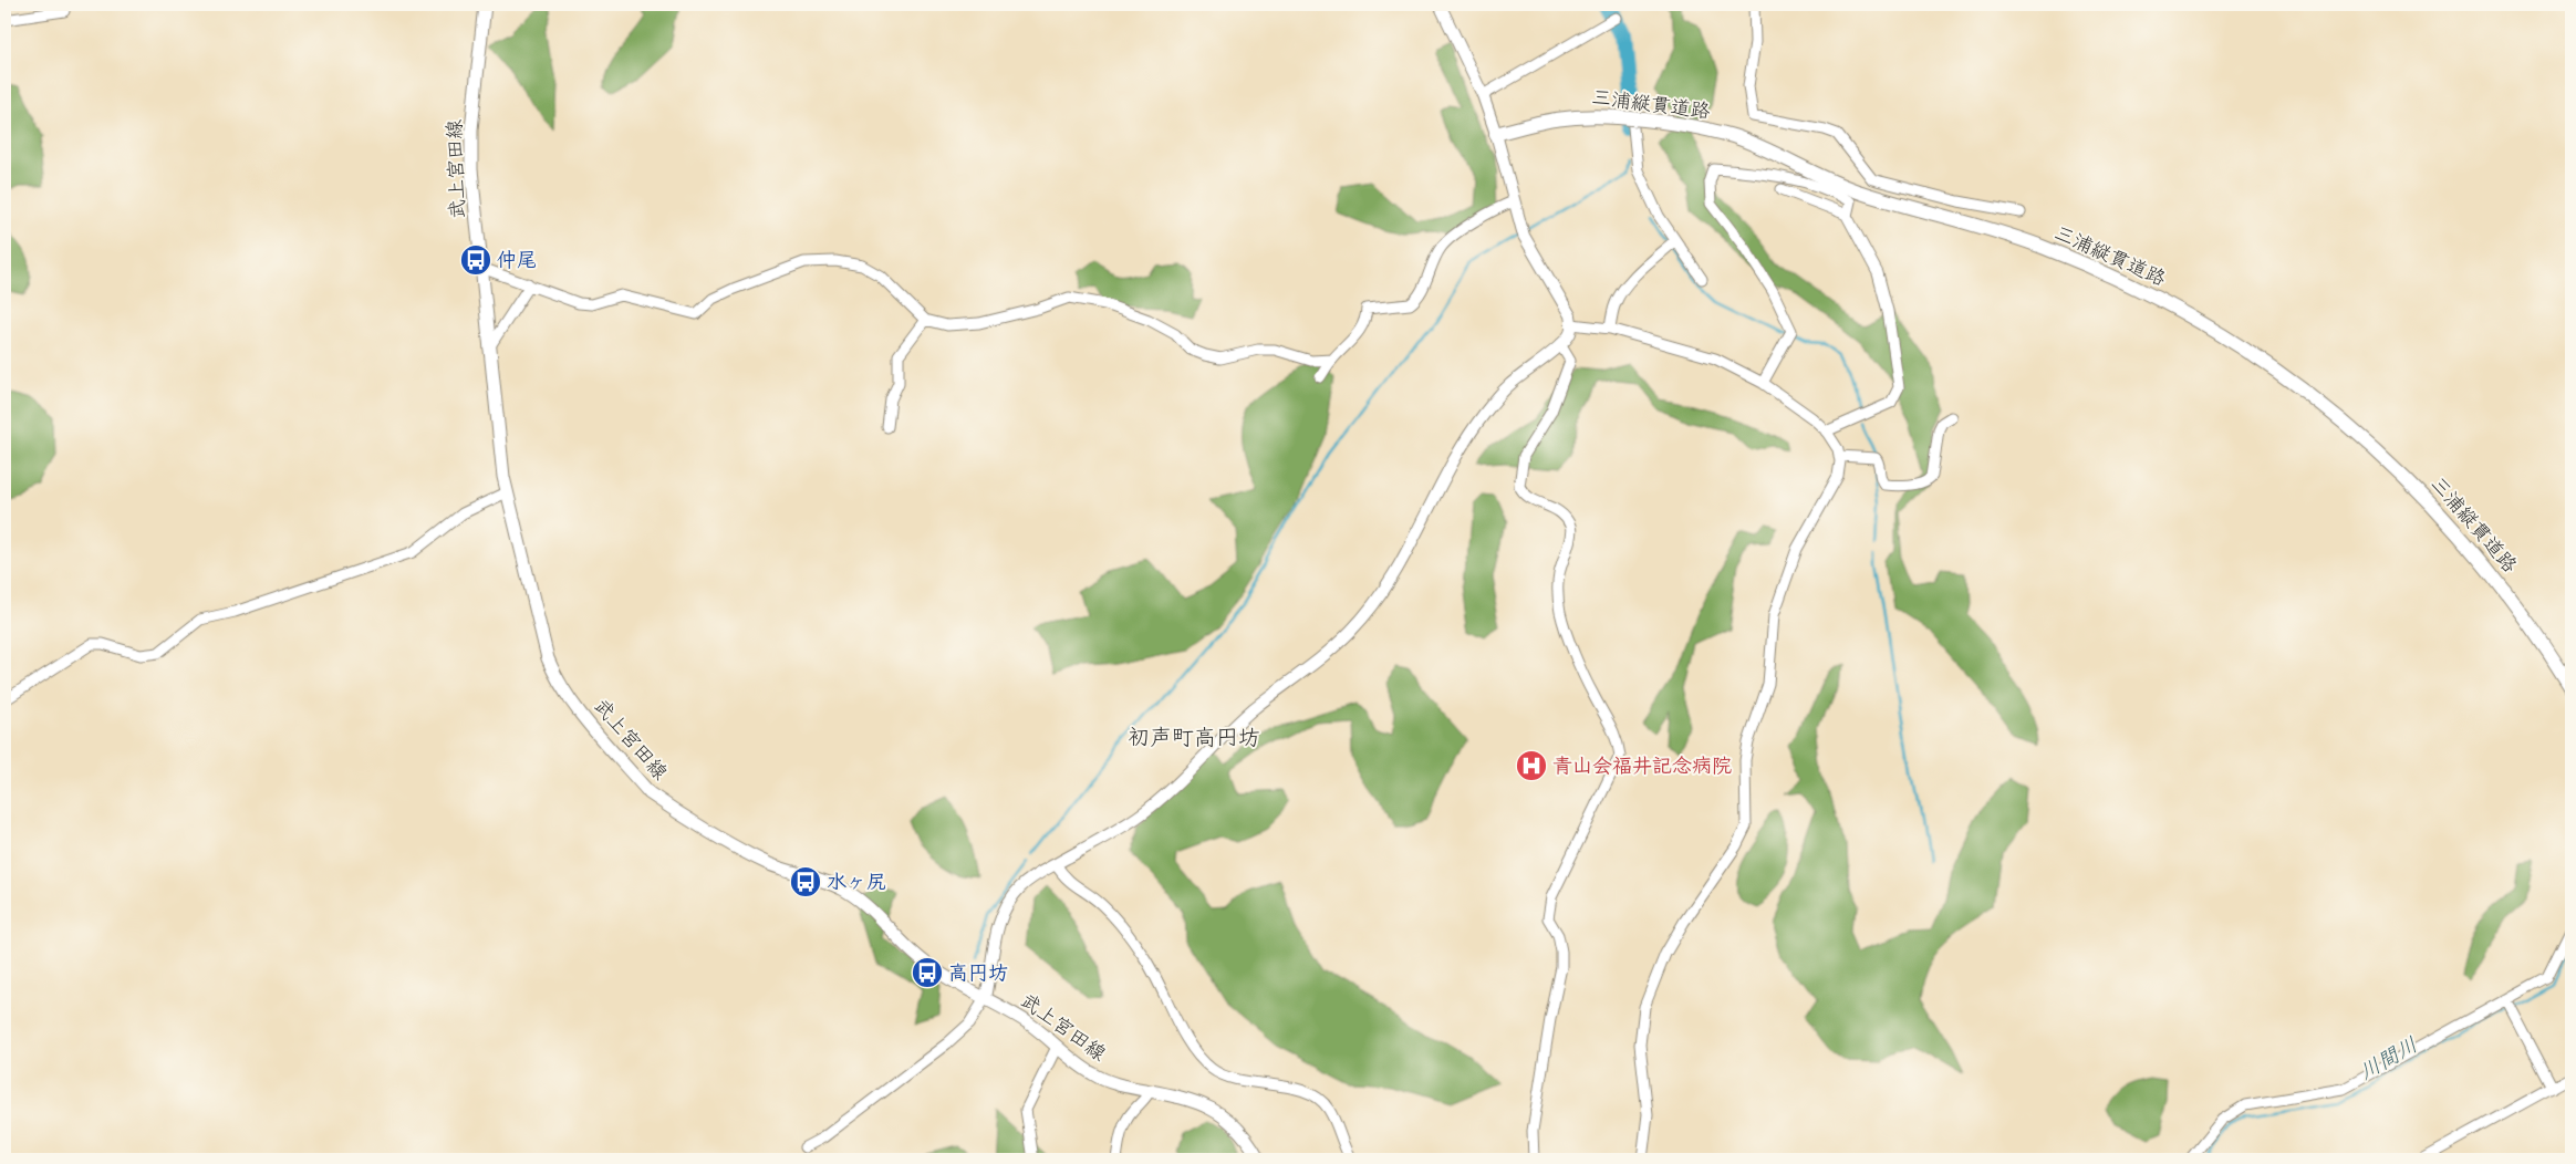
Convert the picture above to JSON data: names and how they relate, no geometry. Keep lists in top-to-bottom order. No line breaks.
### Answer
{"streets":{"main road":["三浦縦貫道路","武上宮田線"]},"districts":["初声町高円坊"],"water":["川間川"],"places":{"bus stop":["仲尾","水ヶ尻","高円坊"],"hospital":["青山会福井記念病院"]}}
